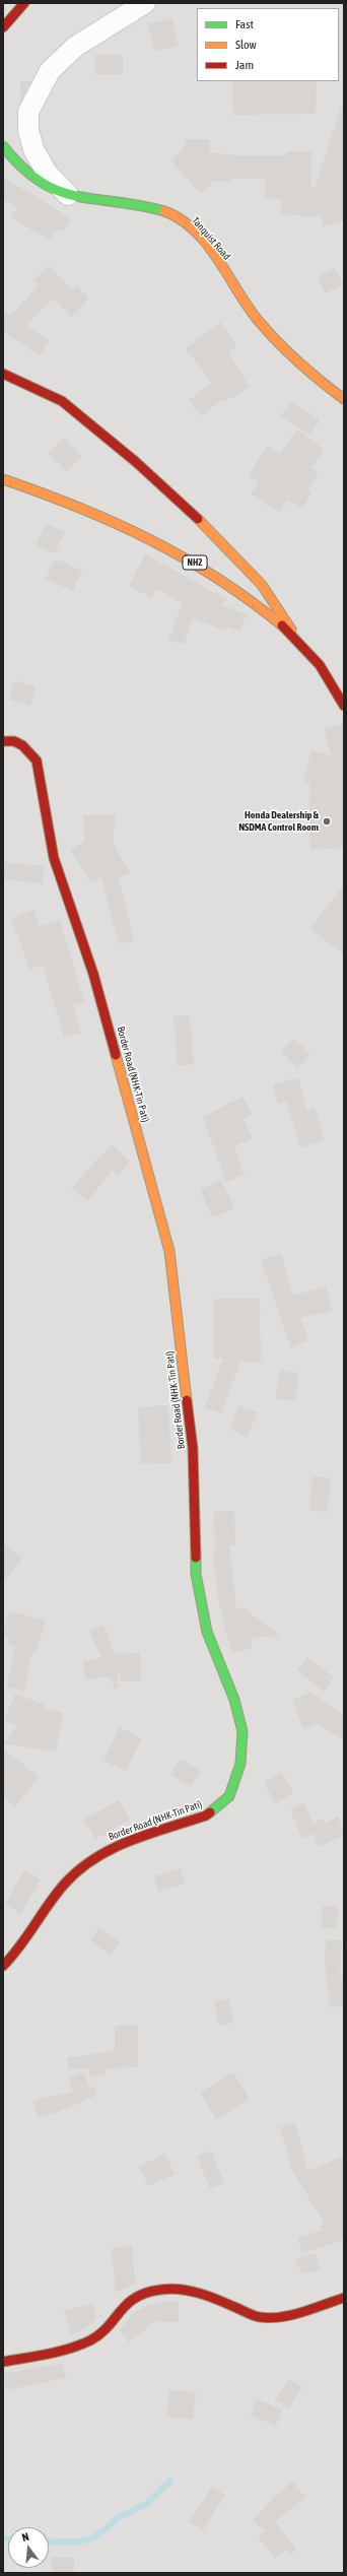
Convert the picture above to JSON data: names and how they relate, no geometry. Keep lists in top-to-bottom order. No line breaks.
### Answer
{"streets":{"main road":["Tanquist Road","NH2","Border Road (NHK-Tin Pati)"]},"places":["Honda Dealership & NSDMA Control Room"],"legend":["Fast","Slow","Jam"],"north":"top"}
